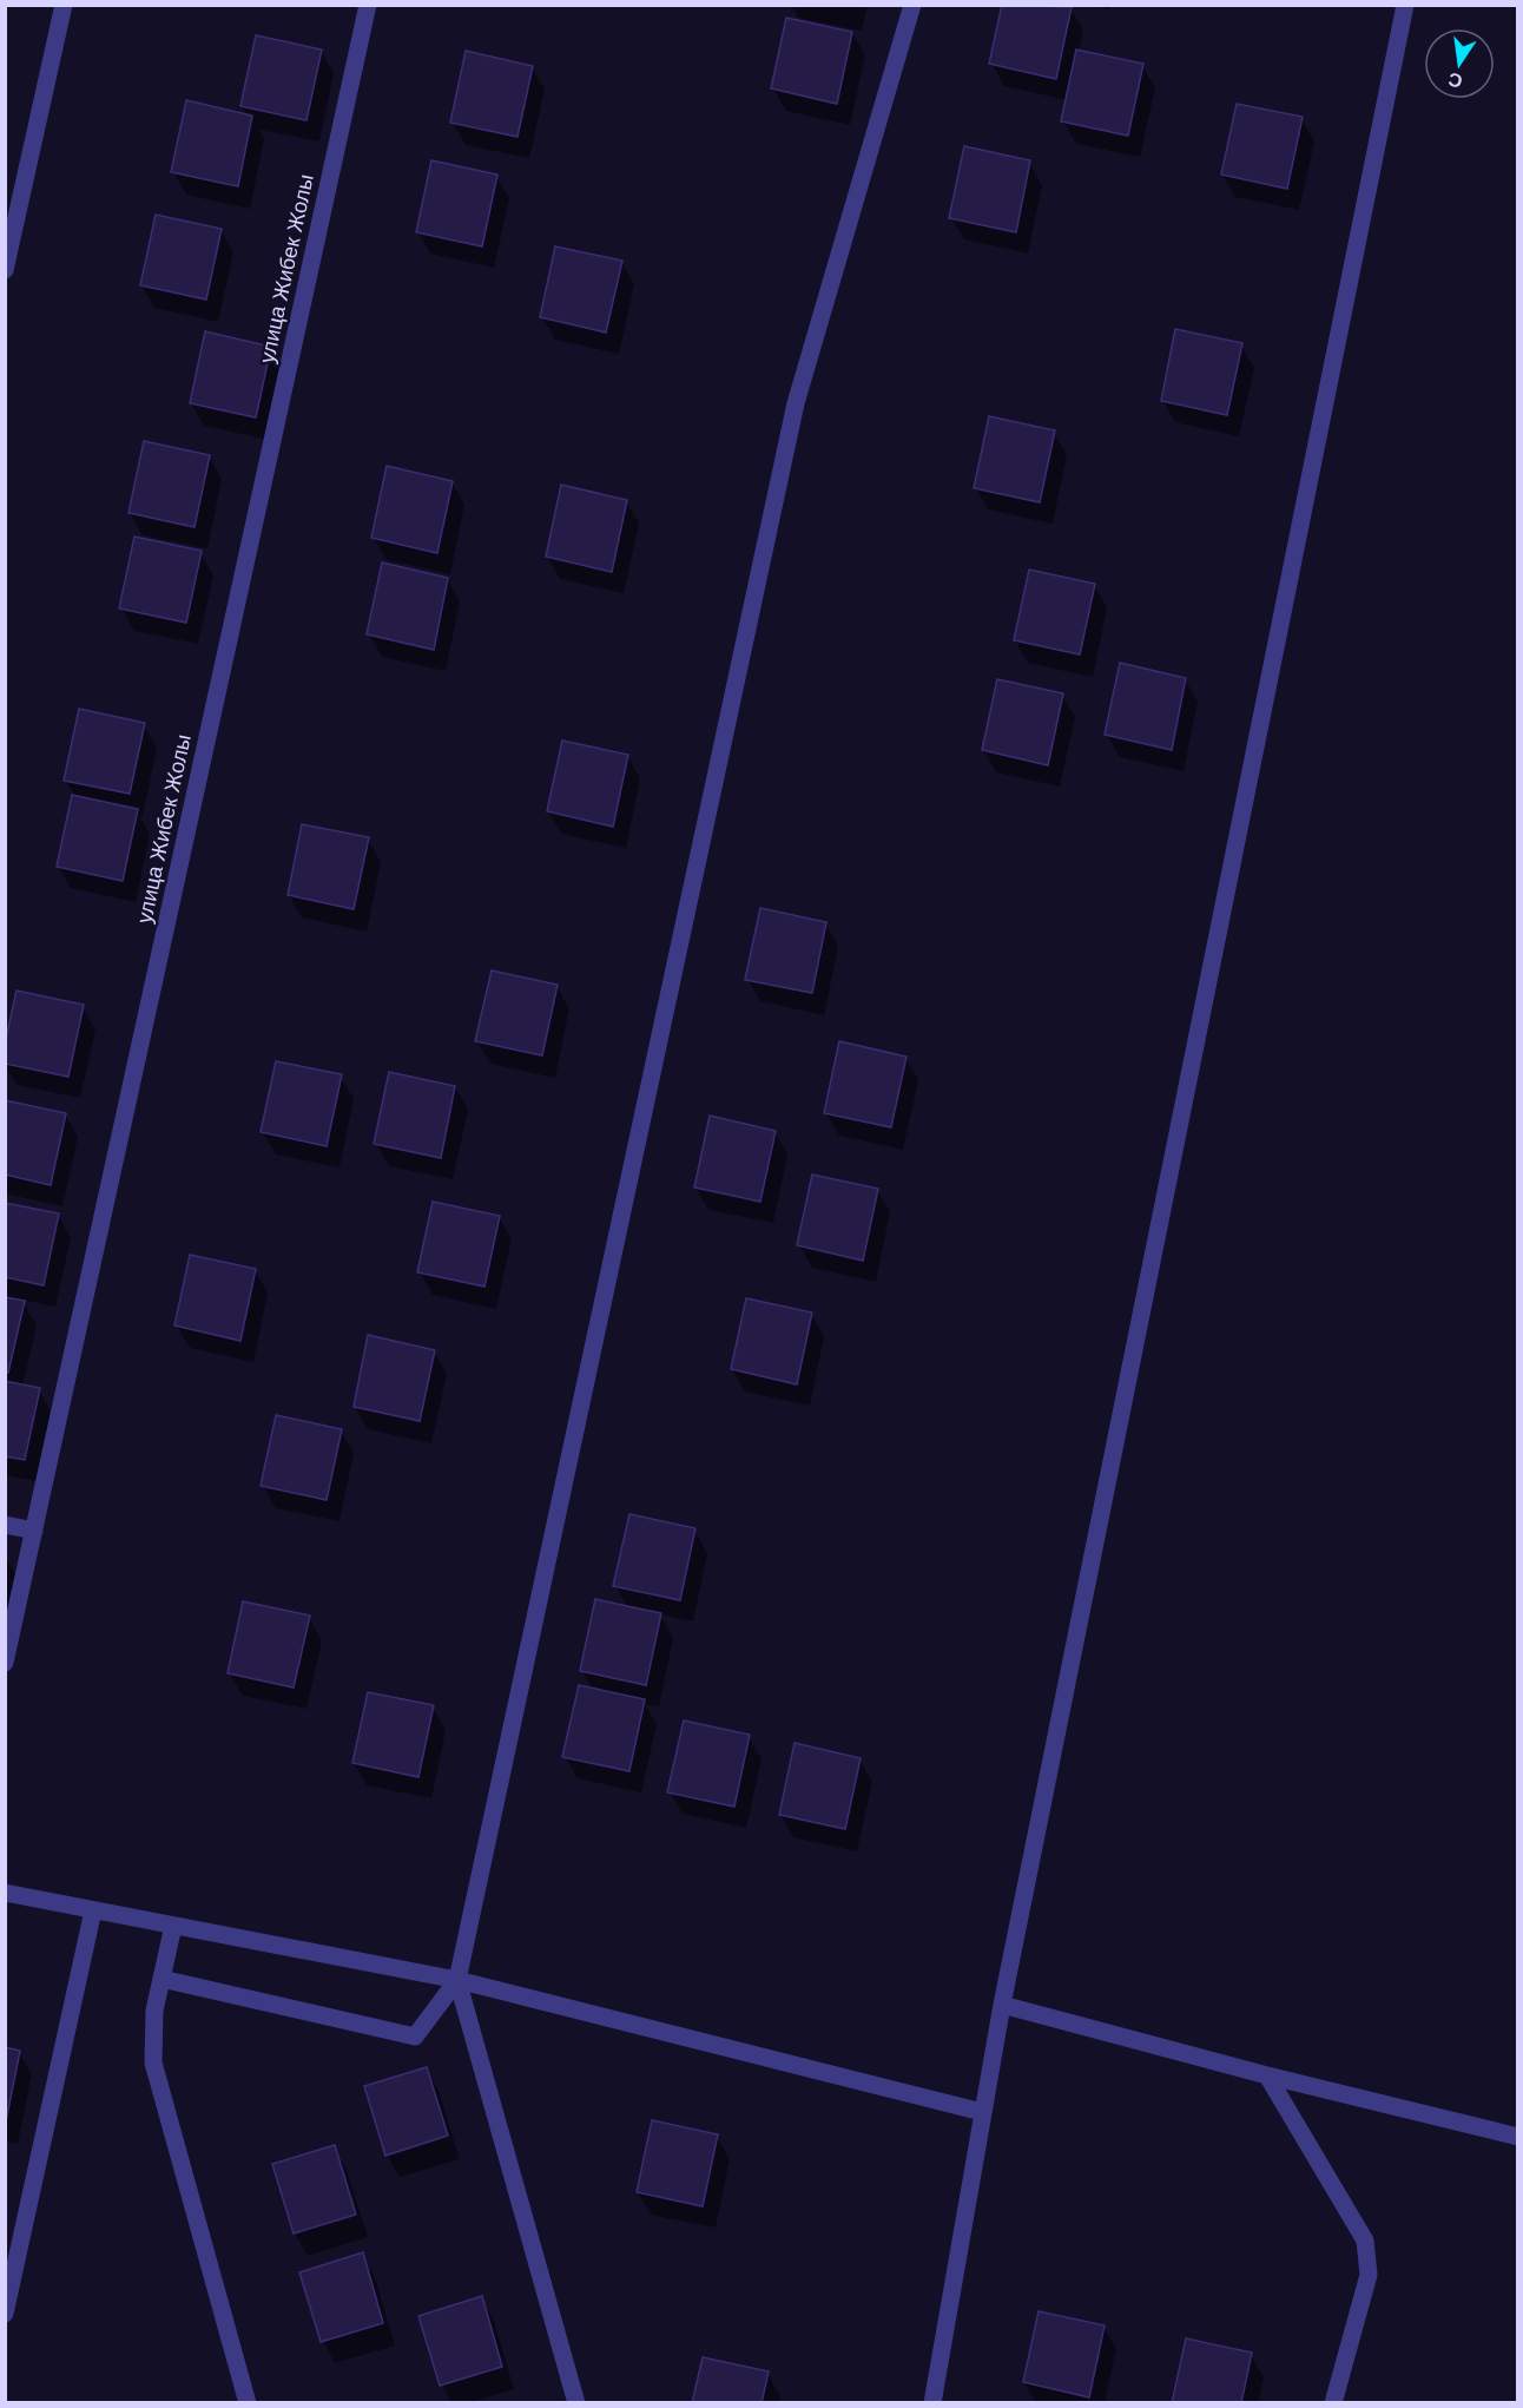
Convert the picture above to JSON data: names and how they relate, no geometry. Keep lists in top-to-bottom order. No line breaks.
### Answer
{"streets":{"street":["улица Жибек Жолы"]},"north":"bottom"}
